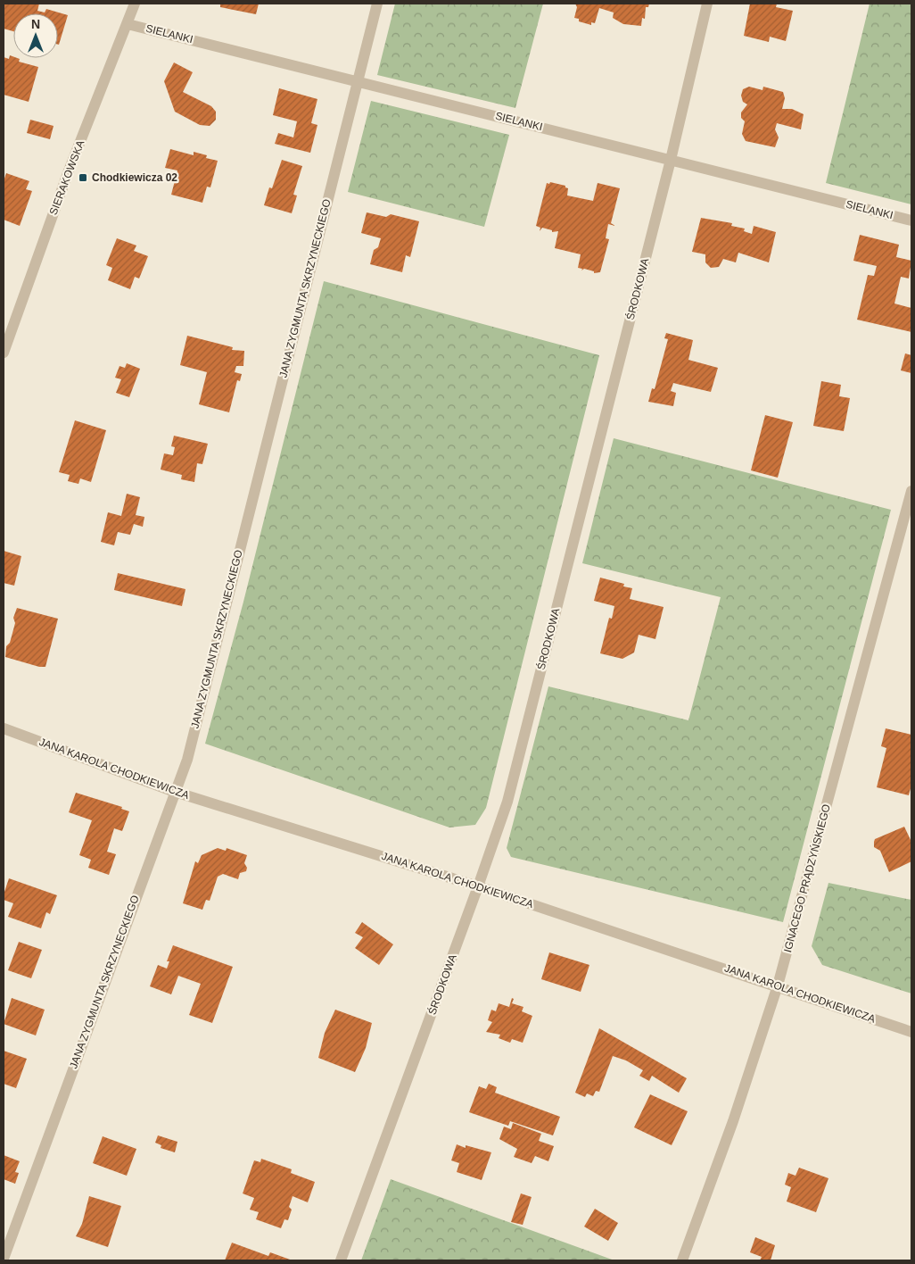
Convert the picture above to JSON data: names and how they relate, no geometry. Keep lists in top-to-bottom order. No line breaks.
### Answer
{"streets":{"street":["SIELANKI","SIERAKOWSKA","JANA ZYGMUNTA SKRZYNECKIEGO","ŚRODKOWA","JANA KAROLA CHODKIEWICZA","IGNACEGO PRĄDZYŃSKIEGO"]},"crossings":[["SIELANKI","SIERAKOWSKA"],["SIELANKI","JANA ZYGMUNTA SKRZYNECKIEGO"],["SIELANKI","ŚRODKOWA"],["JANA ZYGMUNTA SKRZYNECKIEGO","JANA KAROLA CHODKIEWICZA"],["ŚRODKOWA","JANA KAROLA CHODKIEWICZA"],["JANA KAROLA CHODKIEWICZA","IGNACEGO PRĄDZYŃSKIEGO"]],"places":{"transit":["Chodkiewicza 02"]},"north":"top"}
